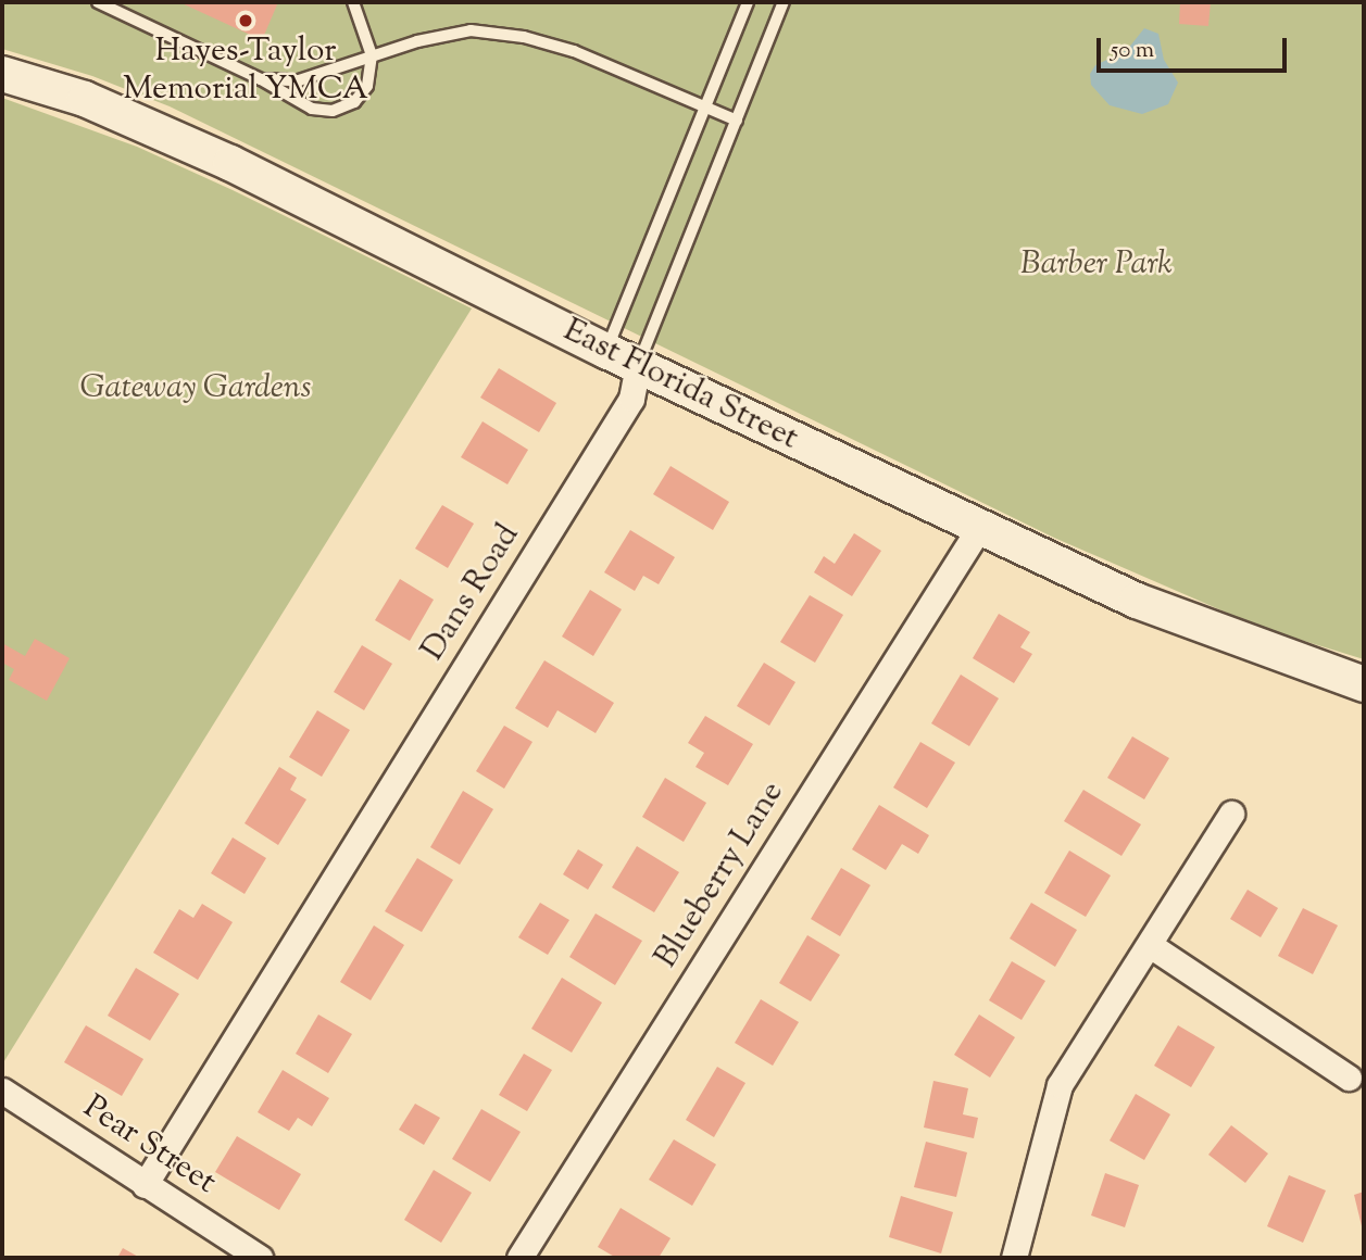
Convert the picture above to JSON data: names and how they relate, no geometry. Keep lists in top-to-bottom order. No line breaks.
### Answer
{"streets":{"main road":["East Florida Street"],"street":["Dans Road","Blueberry Lane","Pear Street"]},"crossings":[["East Florida Street","Dans Road"],["East Florida Street","Blueberry Lane"],["Dans Road","Pear Street"]],"parks":["Barber Park","Gateway Gardens"],"places":["Hayes-Taylor Memorial YMCA"],"scale_bar":"50 m"}
